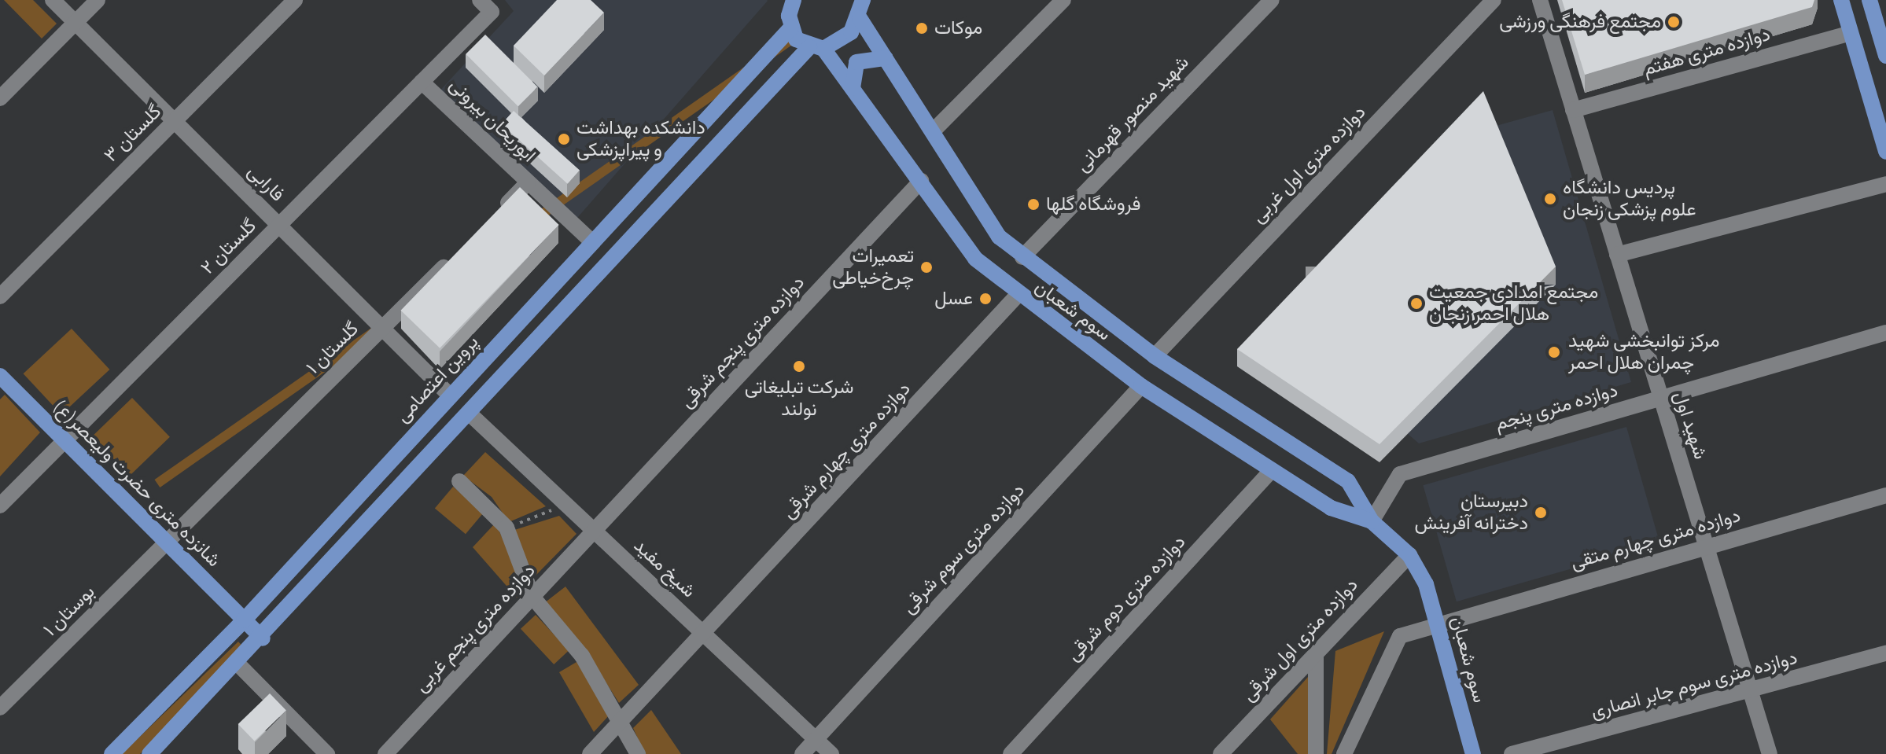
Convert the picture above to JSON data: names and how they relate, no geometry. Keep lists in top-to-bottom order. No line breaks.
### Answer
{"streets":{"main road":["سوم شعبان","پروین اعتصامی","شانزده متری حضرت ولیعصر(ع)"],"street":["دوازده متری هفتم","شهید منصور قهرمانی","ابوریحان بیرونی","گلستان ۳","دوازده متری اول غربی","فارابی","گلستان ۲","دوازده متری پنجم شرقی","گلستان ۱","دوازده متری پنجم","شهید اول","دوازده متری چهارم شرقی","دوازده متری چهارم متقی","دوازده متری سوم شرقی","شیخ مفید","دوازده متری دوم شرقی","بوستان ۱","دوازده متری پنجم غربی","دوازده متری اول شرقی","دوازده متری سوم جابر انصاری"]},"crossings":[["دوازده متری هفتم","شهید اول"],["شهید منصور قهرمانی","سوم شعبان"],["ابوریحان بیرونی","گلستان ۲"],["ابوریحان بیرونی","پروین اعتصامی"],["گلستان ۳","فارابی"],["دوازده متری اول غربی","سوم شعبان"],["فارابی","گلستان ۲"],["فارابی","گلستان ۱"],["فارابی","پروین اعتصامی"],["گلستان ۲","شانزده متری حضرت ولیعصر(ع)"],["سوم شعبان","دوازده متری پنجم شرقی"],["سوم شعبان","پروین اعتصامی"],["سوم شعبان","دوازده متری پنجم"],["سوم شعبان","دوازده متری چهارم شرقی"],["سوم شعبان","دوازده متری چهارم متقی"],["سوم شعبان","دوازده متری سوم شرقی"],["سوم شعبان","دوازده متری دوم شرقی"],["سوم شعبان","دوازده متری اول شرقی"],["دوازده متری پنجم شرقی","شیخ مفید"],["دوازده متری پنجم شرقی","دوازده متری پنجم غربی"],["گلستان ۱","شانزده متری حضرت ولیعصر(ع)"],["گلستان ۱","بوستان ۱"],["پروین اعتصامی","شانزده متری حضرت ولیعصر(ع)"],["دوازده متری پنجم","شهید اول"],["شهید اول","دوازده متری چهارم متقی"],["شهید اول","دوازده متری سوم جابر انصاری"],["دوازده متری چهارم شرقی","شیخ مفید"],["شانزده متری حضرت ولیعصر(ع)","بوستان ۱"],["دوازده متری سوم شرقی","شیخ مفید"],["شیخ مفید","دوازده متری پنجم غربی"]],"places":["مجتمع فرهنگی ورزشی","موکات","دانشکده بهداشت و پیراپزشکی","پردیس دانشگاه علوم پزشکى زنجان","فروشگاه گلها","تعمیرات چرخ‌خیاطی","عسل","مجتمع امدادی جمعیت هلال احمر زنجان","مرکز توانبخشی شهید چمران هلال احمر","شرکت تبلیغاتی نولند","دبیرستان دخترانه آفرینش"]}
